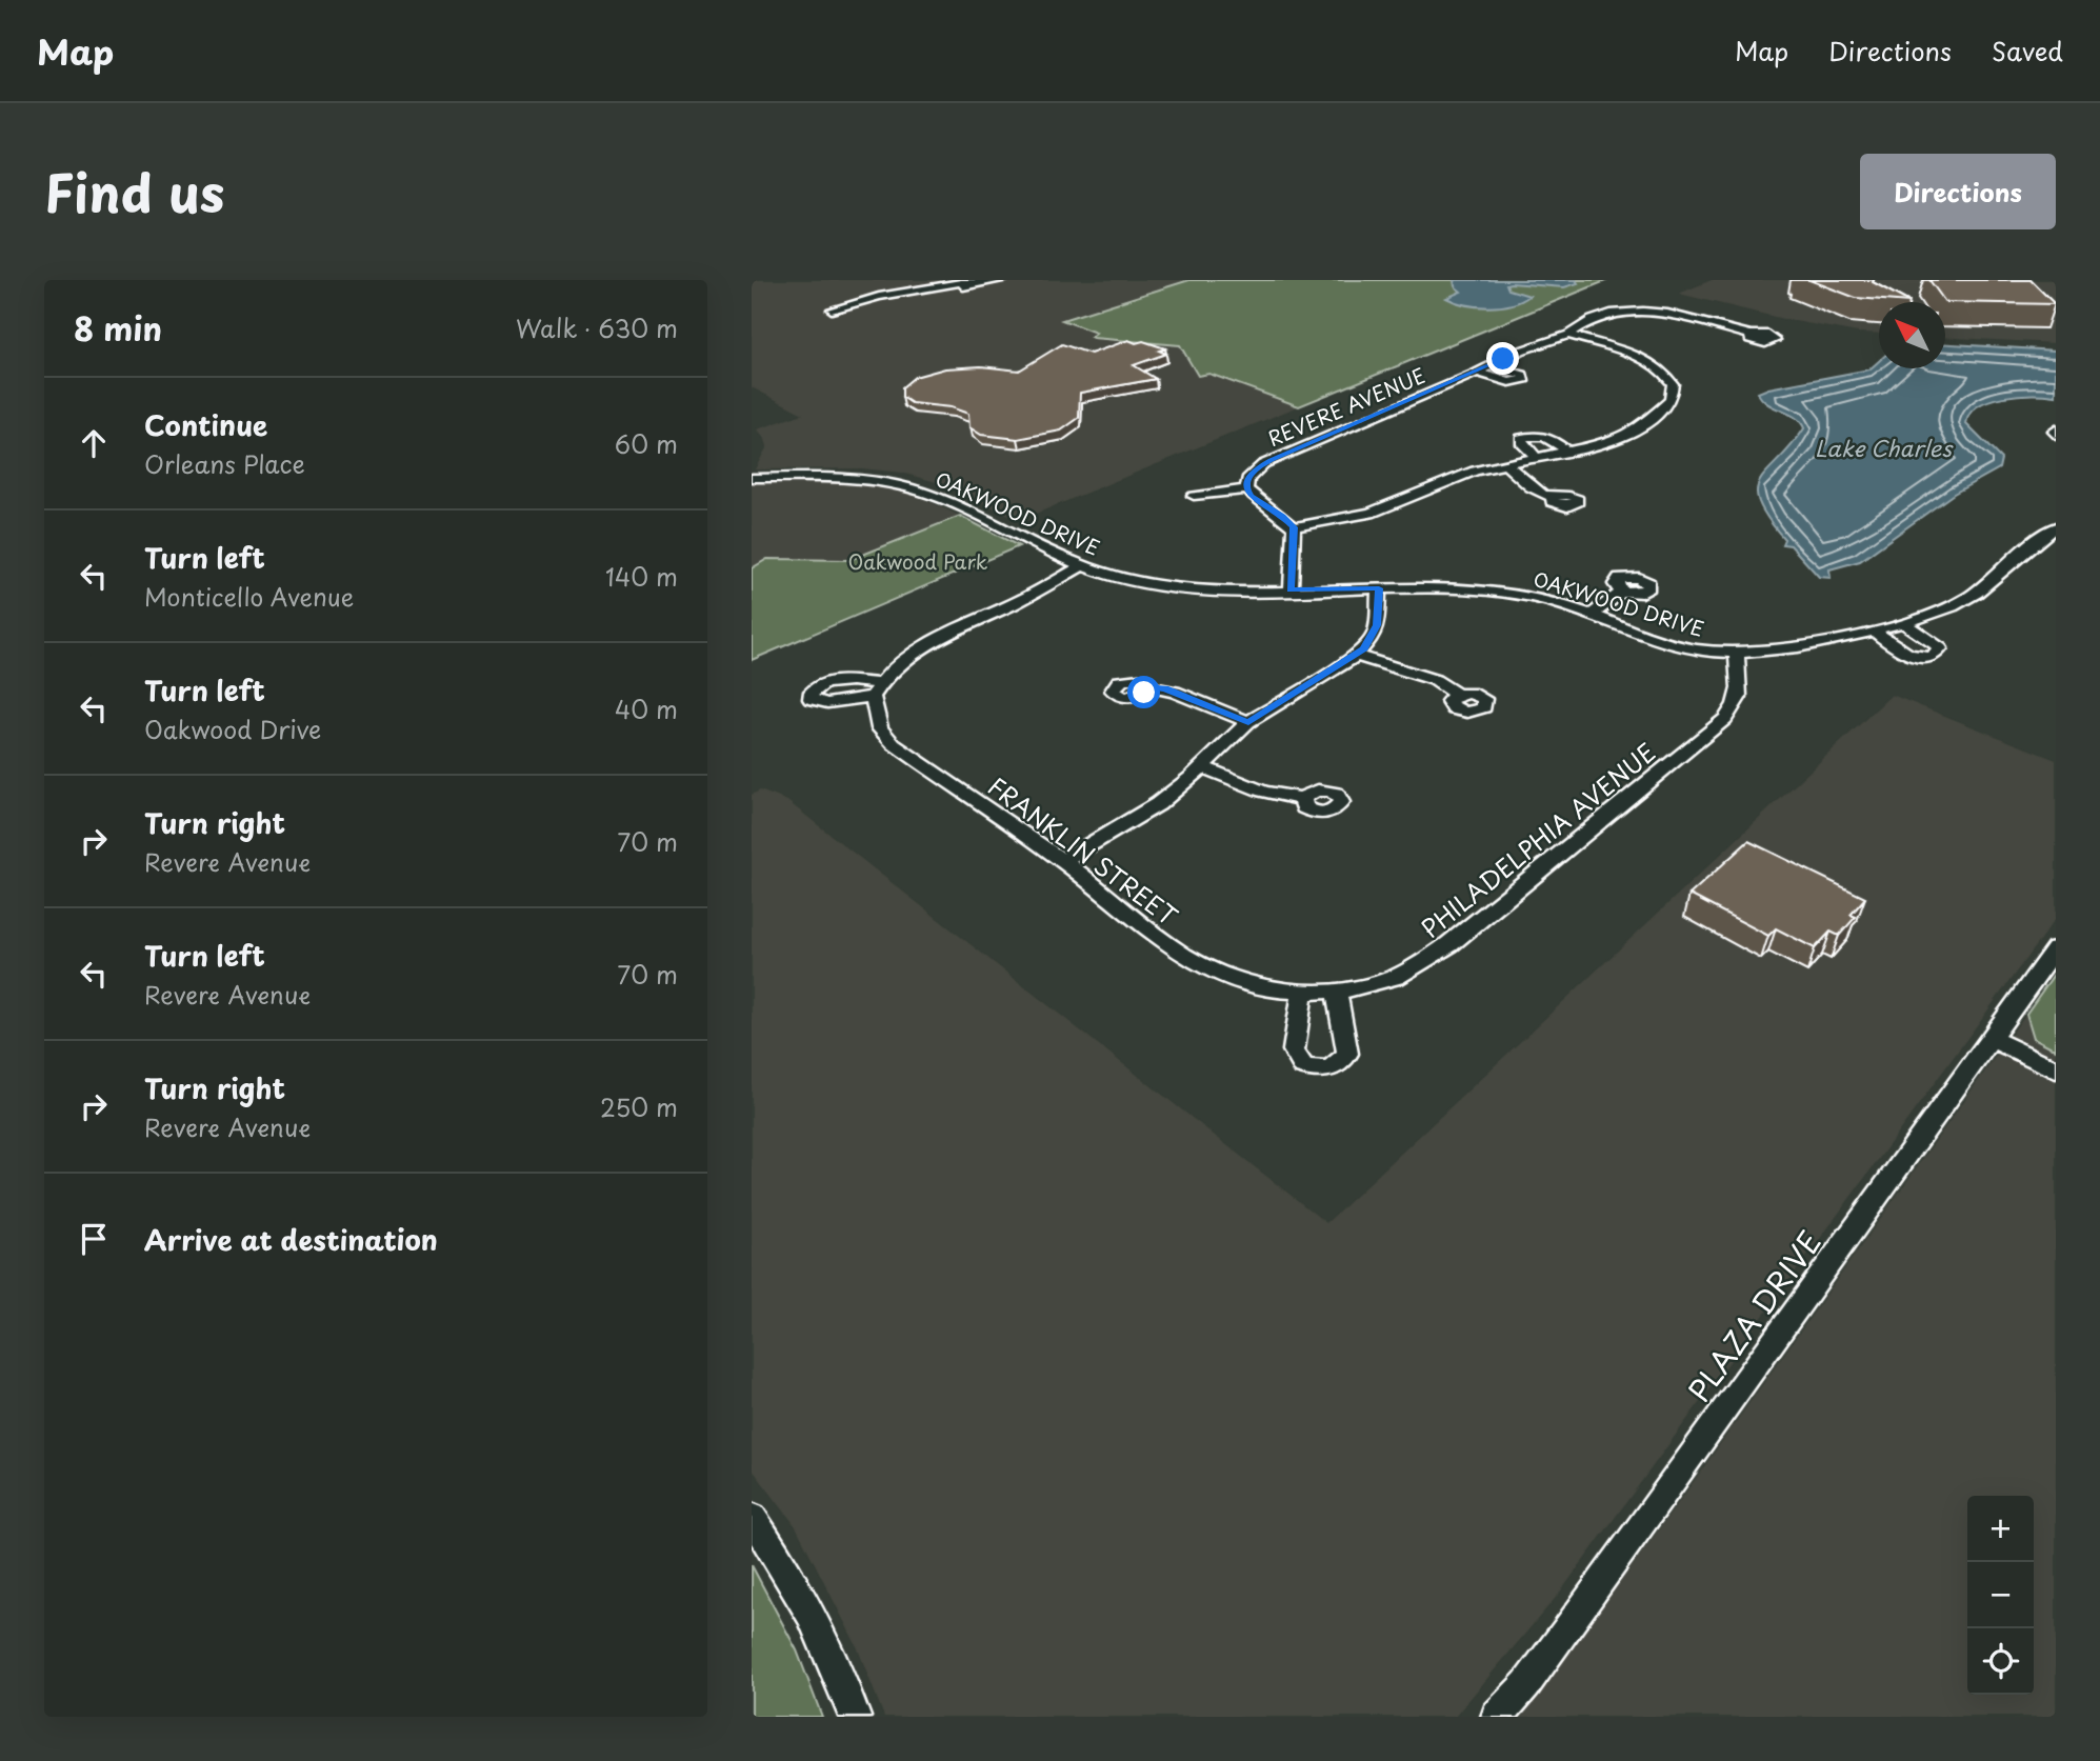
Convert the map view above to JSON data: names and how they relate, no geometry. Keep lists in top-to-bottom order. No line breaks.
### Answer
{"streets":{"street":["REVERE AVENUE","OAKWOOD DRIVE","PHILADELPHIA AVENUE","FRANKLIN STREET","PLAZA DRIVE"]},"crossings":[["OAKWOOD DRIVE","PHILADELPHIA AVENUE"],["OAKWOOD DRIVE","FRANKLIN STREET"],["PHILADELPHIA AVENUE","FRANKLIN STREET"]],"water":["Lake Charles"],"parks":["Oakwood Park"],"north":"top left","page":{"header":"Map","nav":["Map","Directions","Saved"],"title":"Find us","buttons":"Directions","heading":["8 min","Walk · 630 m"],"list":[["Continue","Orleans Place","60 m"],["Turn left","Monticello Avenue","140 m"],["Turn left","Oakwood Drive","40 m"],["Turn right","Revere Avenue","70 m"],["Turn left","Revere Avenue","70 m"],["Turn right","Revere Avenue","250 m"],"Arrive at destination"],"map_buttons":["+","−"]}}
